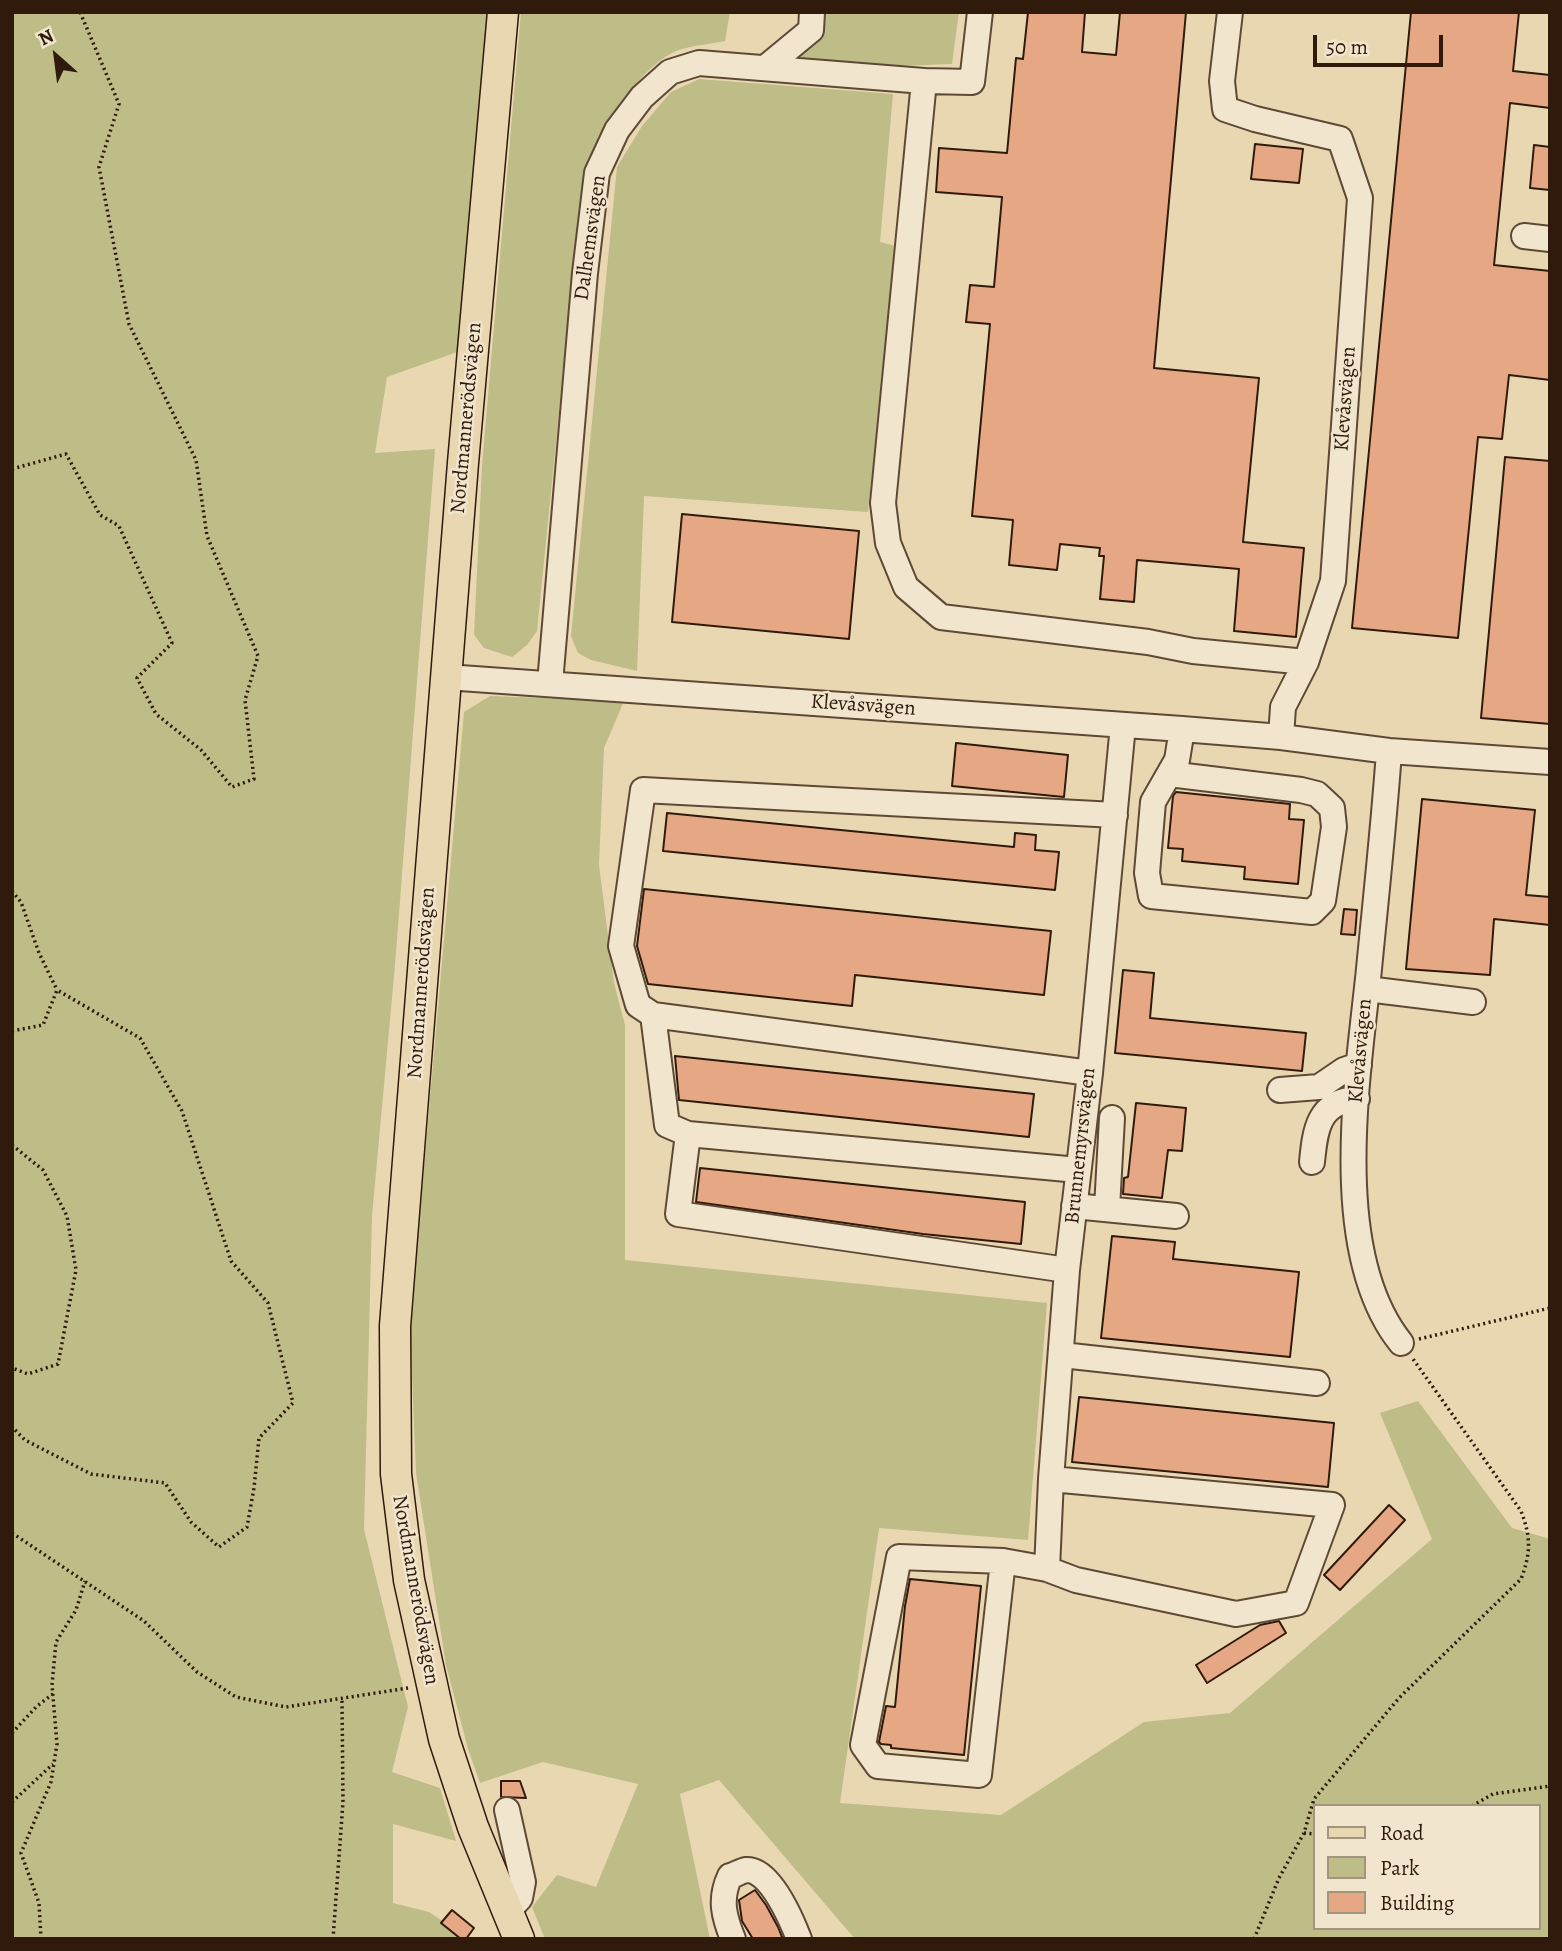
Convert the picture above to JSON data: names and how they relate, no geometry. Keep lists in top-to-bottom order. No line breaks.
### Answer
{"streets":{"main road":["Nordmannerödsvägen"],"street":["Dalhemsvägen","Klevåsvägen","Brunnemyrsvägen"]},"crossings":[["Dalhemsvägen","Klevåsvägen"],["Klevåsvägen","Nordmannerödsvägen"],["Klevåsvägen","Brunnemyrsvägen"]],"legend":["Road","Park","Building"],"scale_bar":"50 m","north":"top left"}
